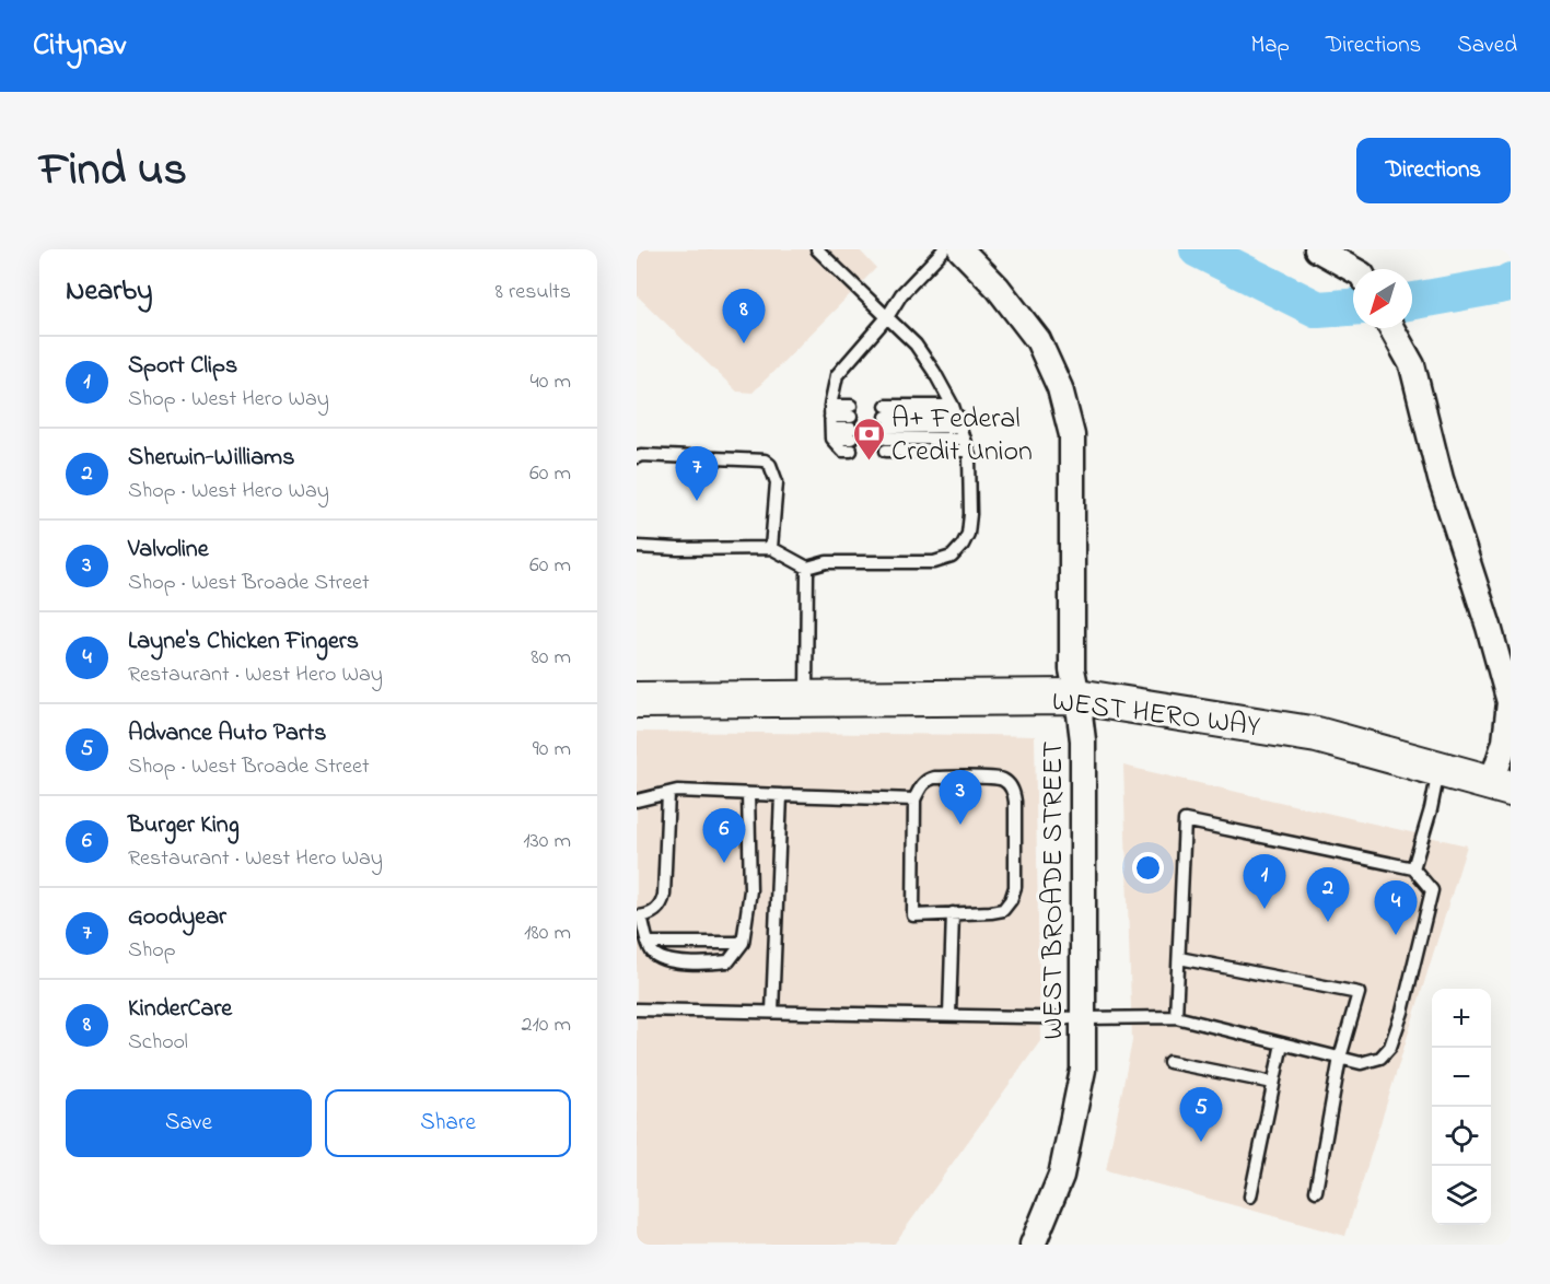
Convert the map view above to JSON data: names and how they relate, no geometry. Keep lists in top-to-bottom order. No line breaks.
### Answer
{"streets":{"main road":["WEST HERO WAY"],"street":["WEST BROADE STREET"]},"crossings":[["WEST HERO WAY","WEST BROADE STREET"]],"places":{"bank":["A+ Federal Credit Union"]},"north":"bottom left","page":{"header":"Citynav","nav":["Map","Directions","Saved"],"title":"Find us","buttons":["Directions",["Save","Share"]],"heading":["Nearby","8 results"],"pins":["8","7","3","6","1","2","4","5"],"list":[{"mark":"1","name":"Sport Clips","note":"Shop · West Hero Way","value":"40 m"},{"mark":"2","name":"Sherwin-Williams","note":"Shop · West Hero Way","value":"60 m"},{"mark":"3","name":"Valvoline","note":"Shop · West Broade Street","value":"60 m"},{"mark":"4","name":"Layne's Chicken Fingers","note":"Restaurant · West Hero Way","value":"80 m"},{"mark":"5","name":"Advance Auto Parts","note":"Shop · West Broade Street","value":"90 m"},{"mark":"6","name":"Burger King","note":"Restaurant · West Hero Way","value":"130 m"},{"mark":"7","name":"Goodyear","note":"Shop","value":"180 m"},{"mark":"8","name":"KinderCare","note":"School","value":"210 m"}],"map_buttons":["+","−"]}}
